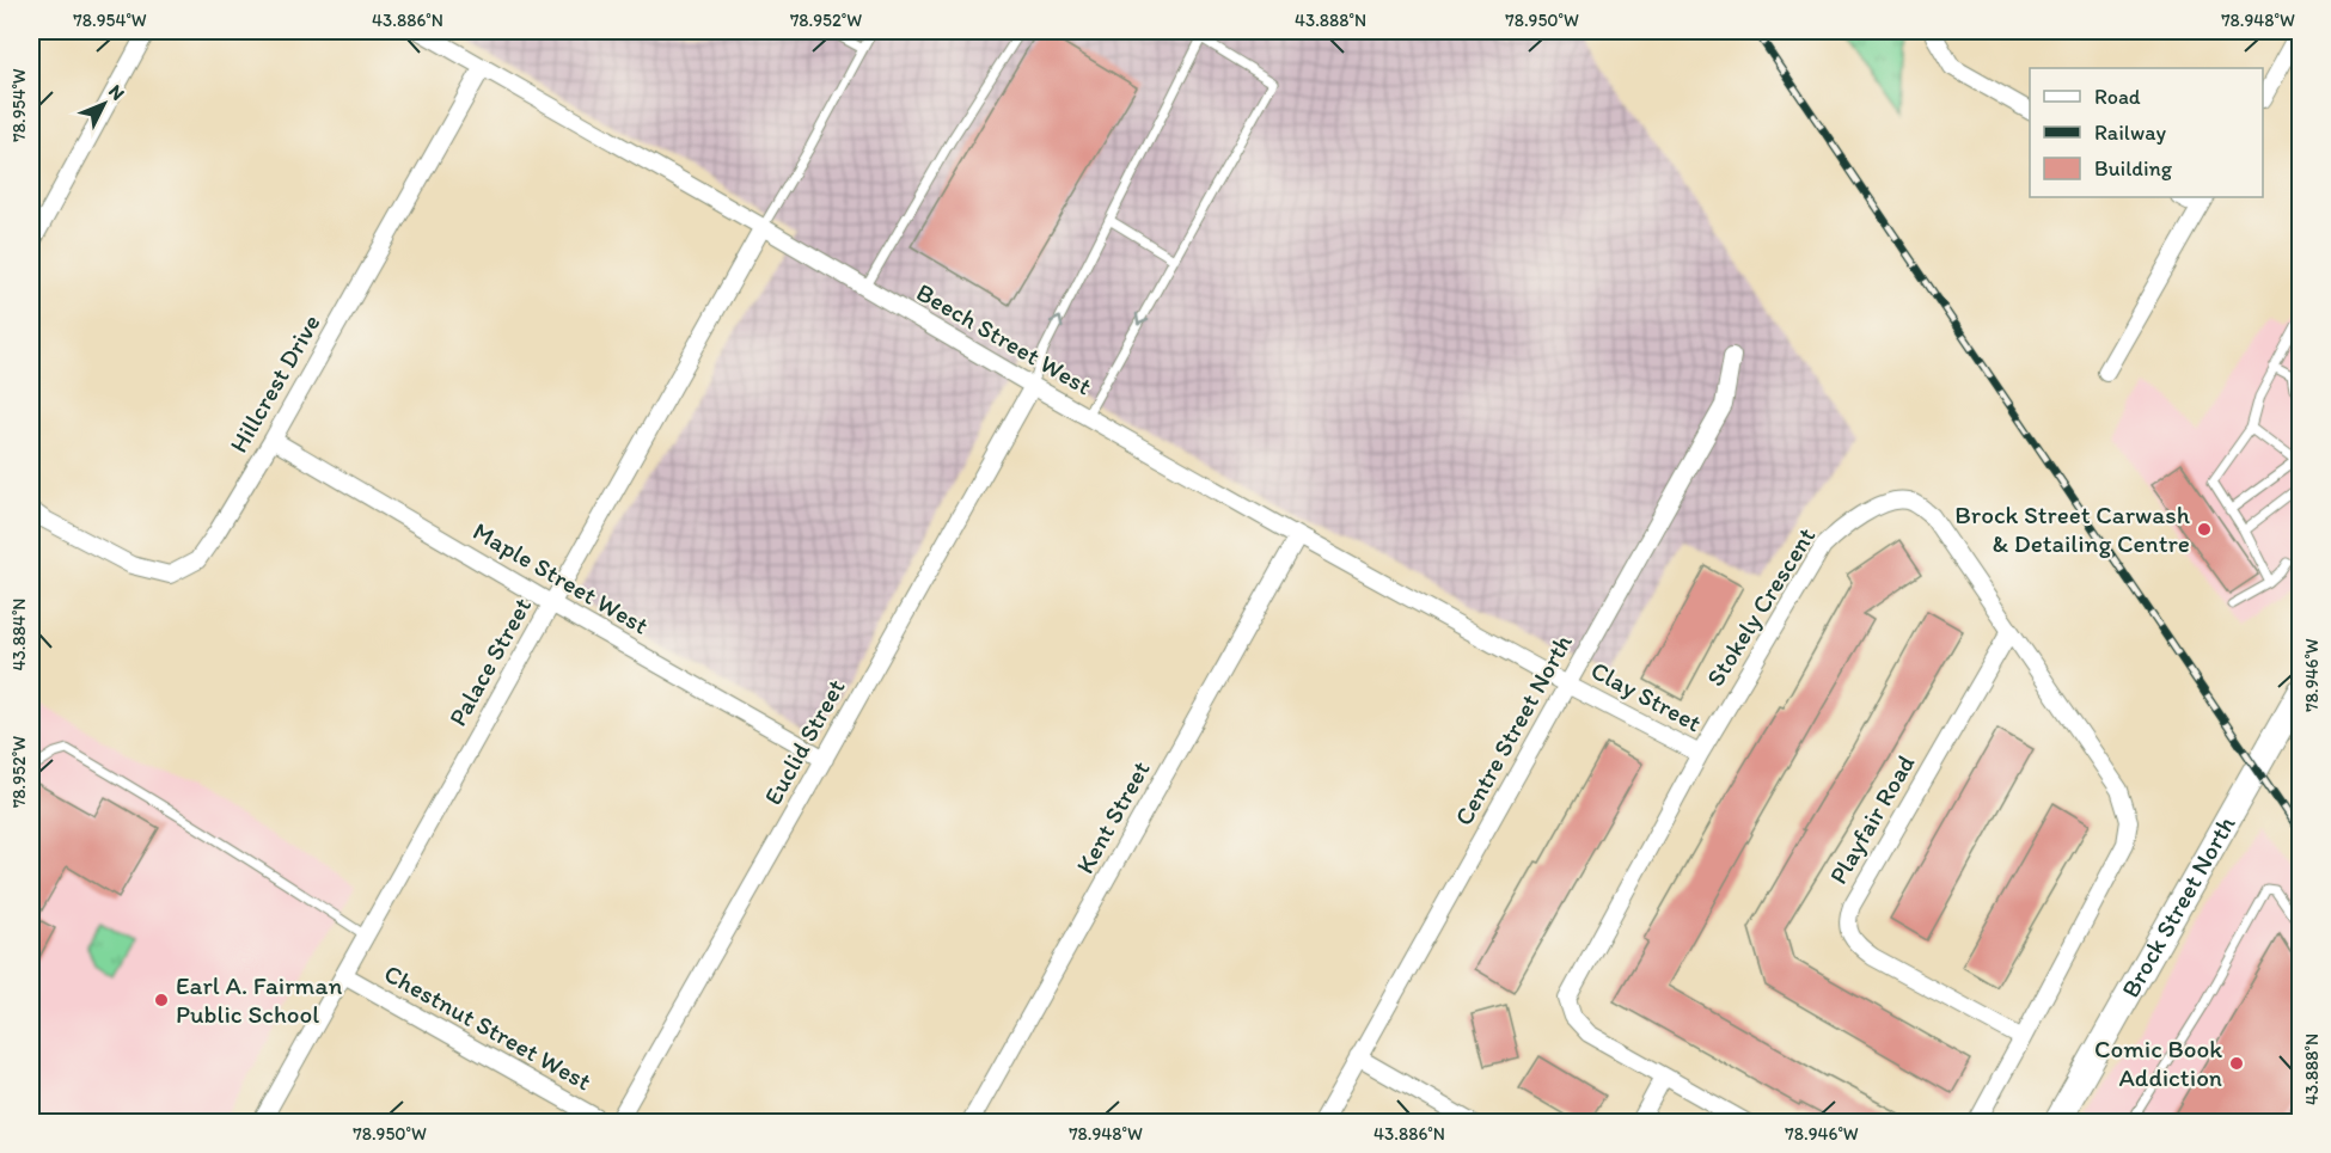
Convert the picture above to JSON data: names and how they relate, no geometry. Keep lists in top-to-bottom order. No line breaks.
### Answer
{"streets":{"main road":["Brock Street North"],"street":["Beech Street West","Hillcrest Drive","Maple Street West","Stokely Crescent","Palace Street","Clay Street","Centre Street North","Euclid Street","Kent Street","Playfair Road","Chestnut Street West"]},"crossings":[["Beech Street West","Hillcrest Drive"],["Beech Street West","Palace Street"],["Beech Street West","Clay Street"],["Beech Street West","Centre Street North"],["Beech Street West","Euclid Street"],["Beech Street West","Kent Street"],["Hillcrest Drive","Maple Street West"],["Maple Street West","Palace Street"],["Maple Street West","Euclid Street"],["Stokely Crescent","Clay Street"],["Stokely Crescent","Playfair Road"],["Palace Street","Chestnut Street West"],["Clay Street","Centre Street North"]],"places":["Brock Street Carwash & Detailing Centre","Earl A. Fairman Public School","Comic Book Addiction"],"legend":["Road","Railway","Building"],"north":"top right","coordinates":["78.954°W","43.886°N","78.952°W","43.888°N","78.950°W","78.948°W","43.884°N","78.946°W"]}
